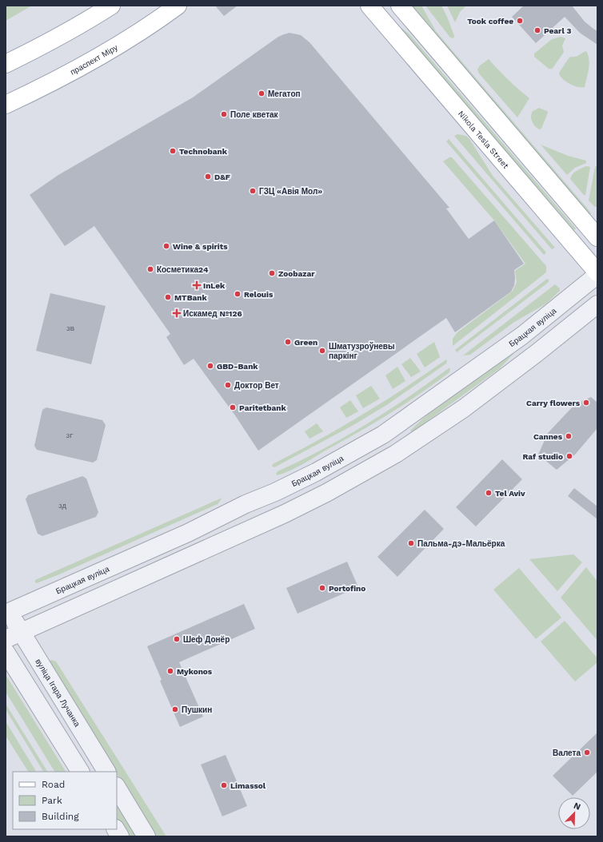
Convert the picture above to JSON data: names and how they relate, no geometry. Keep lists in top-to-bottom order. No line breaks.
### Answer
{"streets":{"main road":["праспект Міру","Nikola Tesla Street"],"street":["Брацкая вуліца","вуліца Ігара Лучанка"]},"crossings":[["Брацкая вуліца","вуліца Ігара Лучанка"]],"places":{"other":["Took coffee","Pearl 3","Мегатоп","Поле кветак","Technobank","D&F","ГЗЦ «Авія Мол»","Wine & spirits","Косметика24","Zoobazar","Relouis","MTBank","Green","Шматузроўневы паркінг","GBD-Bank","Доктор Вет","Carry flowers","Paritetbank","Cannes","Raf studio","Tel Aviv","Пальма-дэ-Мальёрка","Portofino","Шеф Донёр","Mykonos","Пушкин","Валета","Limassol"],"health":["InLek","Искамед №126"]},"house_numbers":["3В","3Г","3Д"],"legend":["Road","Park","Building"],"north":"top right"}
